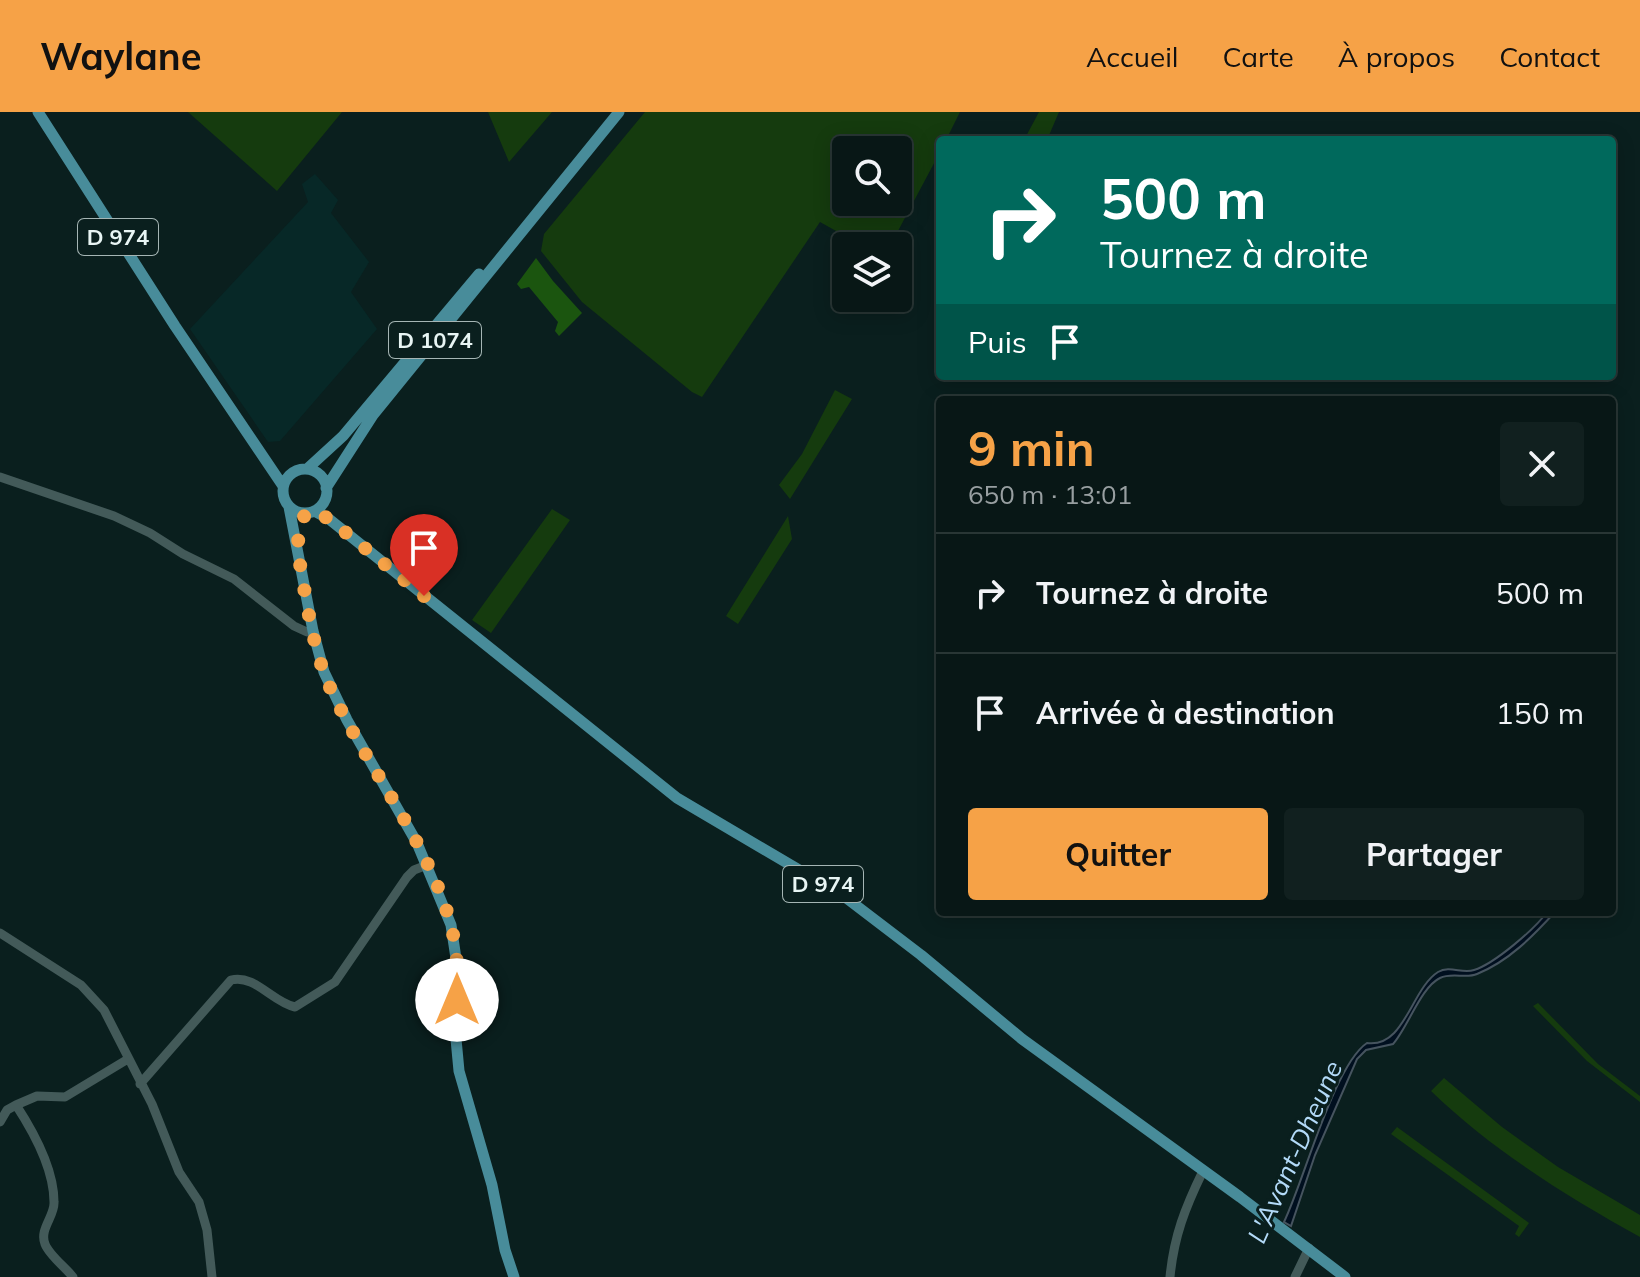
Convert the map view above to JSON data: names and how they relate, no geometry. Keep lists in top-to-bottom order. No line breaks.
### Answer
{"streets":{"main road":["D 974","D 1074"]},"crossings":[["D 974","D 1074"]],"water":["L'Avant-Dheune"],"page":{"header":"Waylane","nav":["Accueil","Carte","À propos","Contact"],"turn":["500 m","Tournez à droite"],"then":"Puis","heading":["9 min","650 m · 13:01"],"list":[{"name":"Tournez à droite","value":"500 m"},{"name":"Arrivée à destination","value":"150 m"}],"buttons":["Quitter","Partager"]}}
